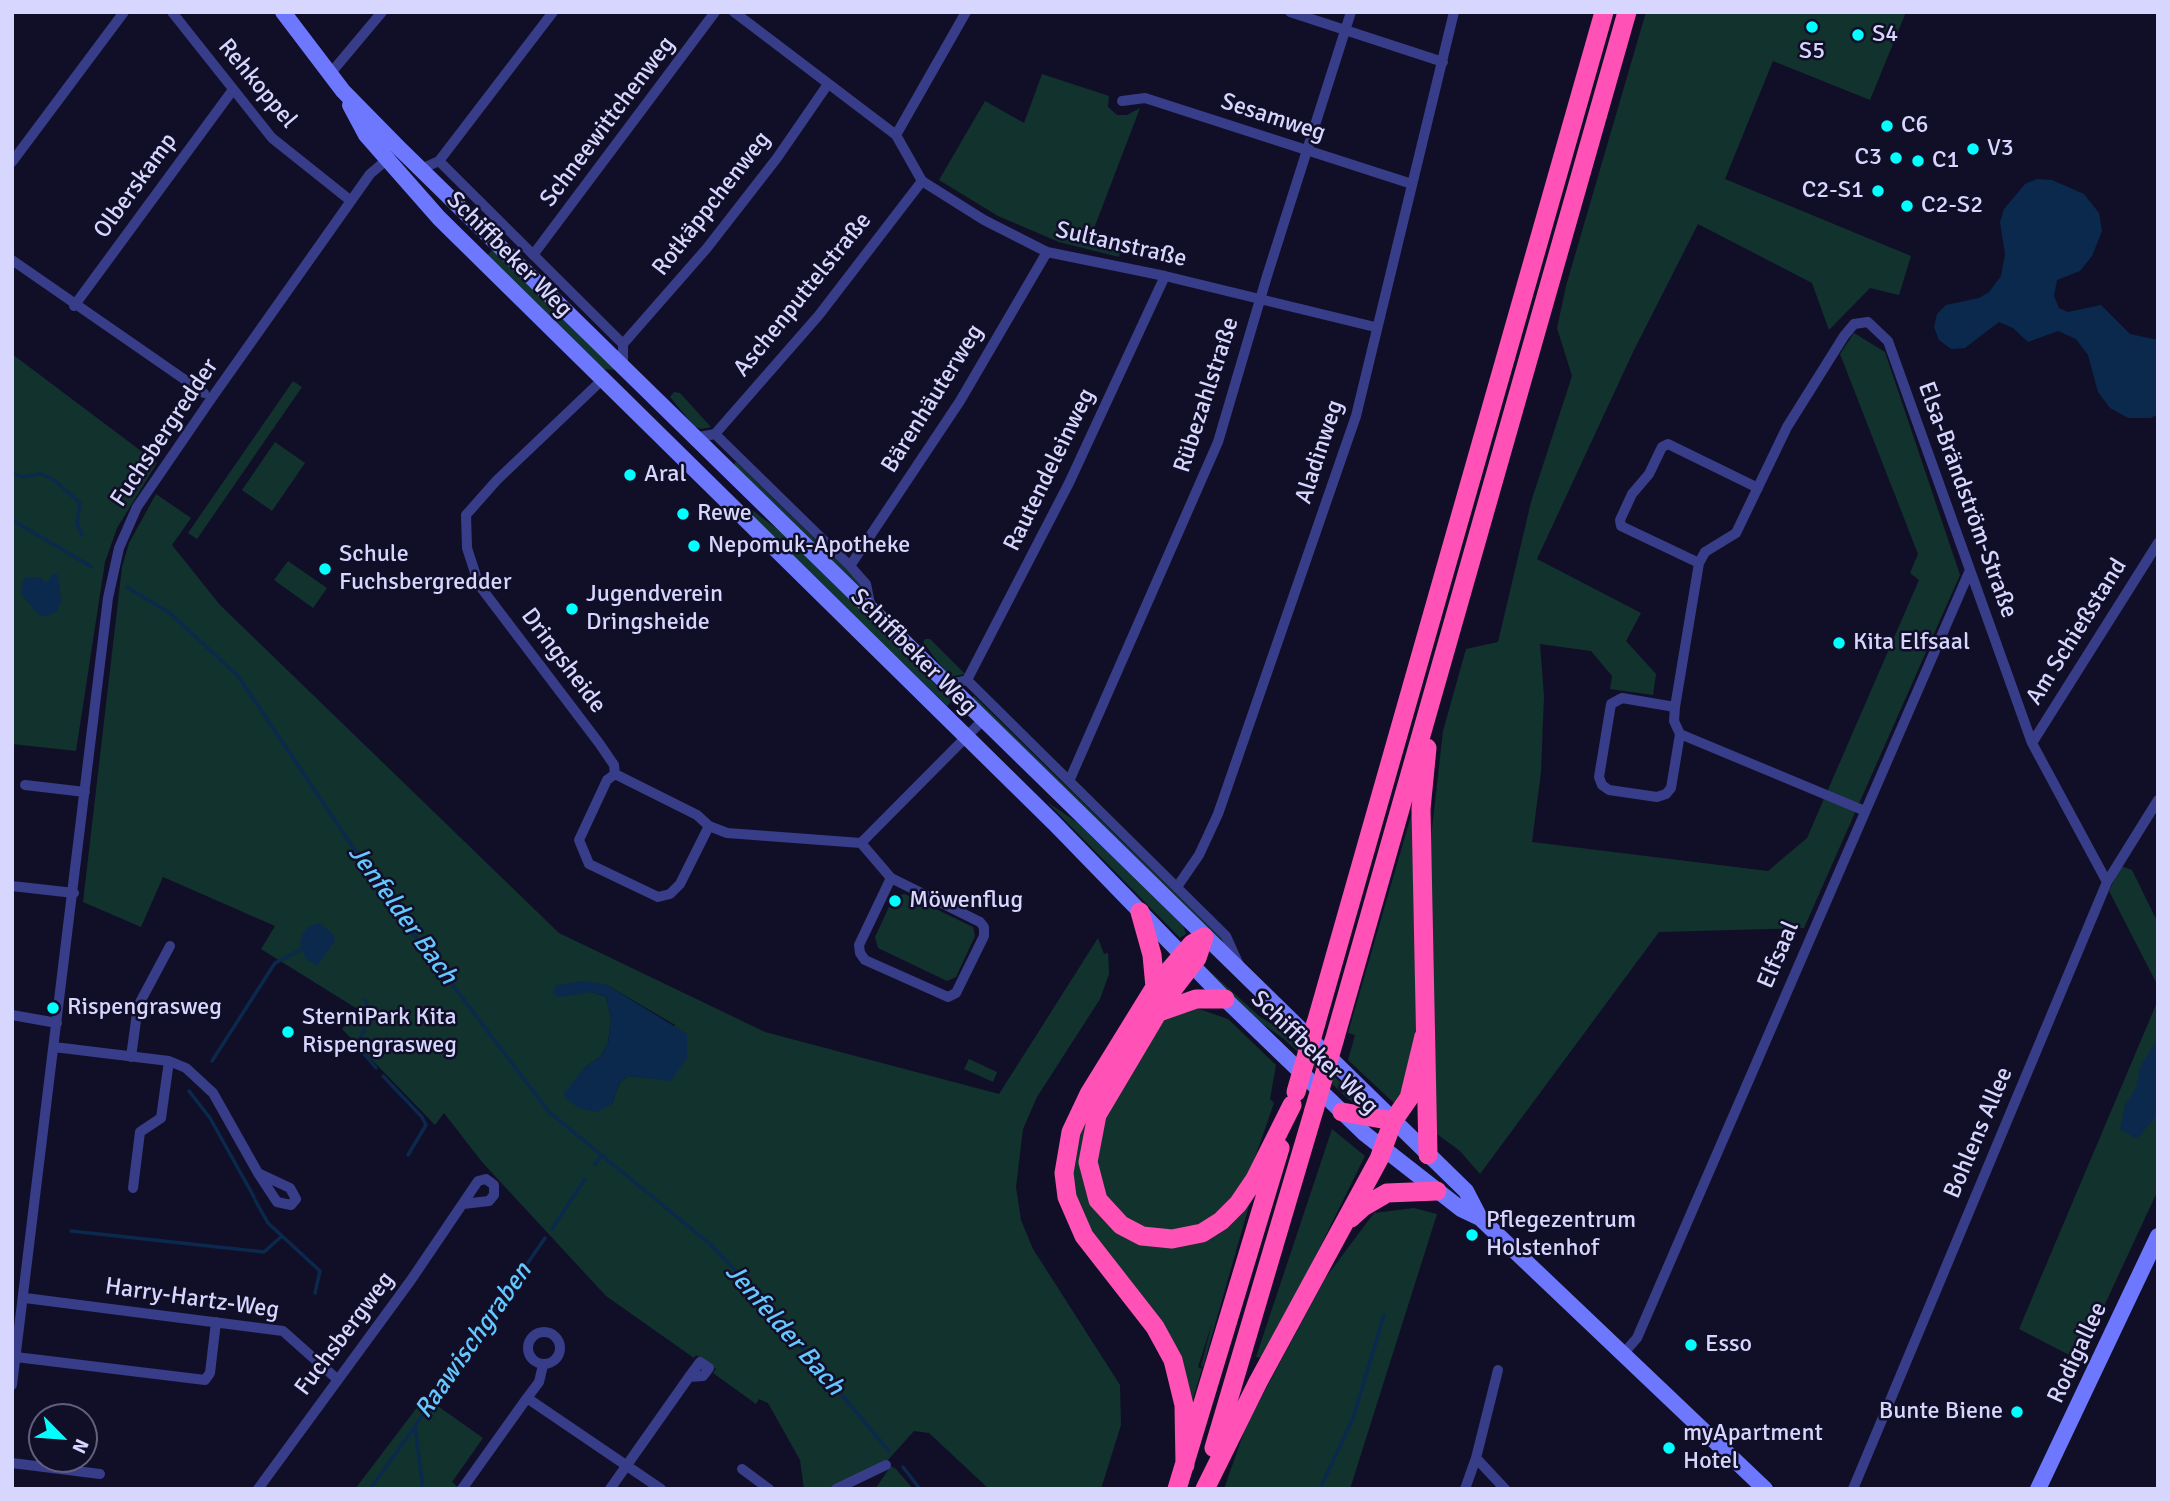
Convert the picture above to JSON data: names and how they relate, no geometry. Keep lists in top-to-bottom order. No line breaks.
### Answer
{"streets":{"main road":["Schiffbeker Weg","Rodigallee"],"street":["Rehkoppel","Sesamweg","Schneewittchenweg","Olberskamp","Rotkäppchenweg","Sultanstraße","Aschenputtelstraße","Rübezahlstraße","Bärenhäuterweg","Fuchsbergredder","Aladinweg","Rautendeleinweg","Elsa-Brändström-Straße","Am Schießstand","Dringsheide","Elfsaal","Bohlens Allee","Harry-Hartz-Weg","Fuchsbergweg"]},"crossings":[["Rehkoppel","Olberskamp"],["Rehkoppel","Fuchsbergredder"],["Sesamweg","Rübezahlstraße"],["Sesamweg","Aladinweg"],["Schneewittchenweg","Schiffbeker Weg"],["Rotkäppchenweg","Schiffbeker Weg"],["Sultanstraße","Aschenputtelstraße"],["Sultanstraße","Rübezahlstraße"],["Sultanstraße","Bärenhäuterweg"],["Sultanstraße","Aladinweg"],["Sultanstraße","Rautendeleinweg"],["Schiffbeker Weg","Aschenputtelstraße"],["Schiffbeker Weg","Rübezahlstraße"],["Schiffbeker Weg","Bärenhäuterweg"],["Schiffbeker Weg","Fuchsbergredder"],["Schiffbeker Weg","Aladinweg"],["Schiffbeker Weg","Rautendeleinweg"],["Schiffbeker Weg","Dringsheide"],["Schiffbeker Weg","Elfsaal"],["Fuchsbergredder","Harry-Hartz-Weg"],["Elsa-Brändström-Straße","Am Schießstand"],["Elsa-Brändström-Straße","Elfsaal"],["Elsa-Brändström-Straße","Bohlens Allee"],["Harry-Hartz-Weg","Fuchsbergweg"]],"water":["Jenfelder Bach","Raawischgraben"],"places":["S5","S4","C6","V3","C3","C1","C2-S1","C2-S2","Aral","Rewe","Nepomuk-Apotheke","Schule Fuchsbergredder","Jugendverein Dringsheide","Kita Elfsaal","Möwenflug","Rispengrasweg","SterniPark Kita Rispengrasweg","Pflegezentrum Holstenhof","Esso","Bunte Biene","myApartment Hotel"],"north":"bottom right"}
